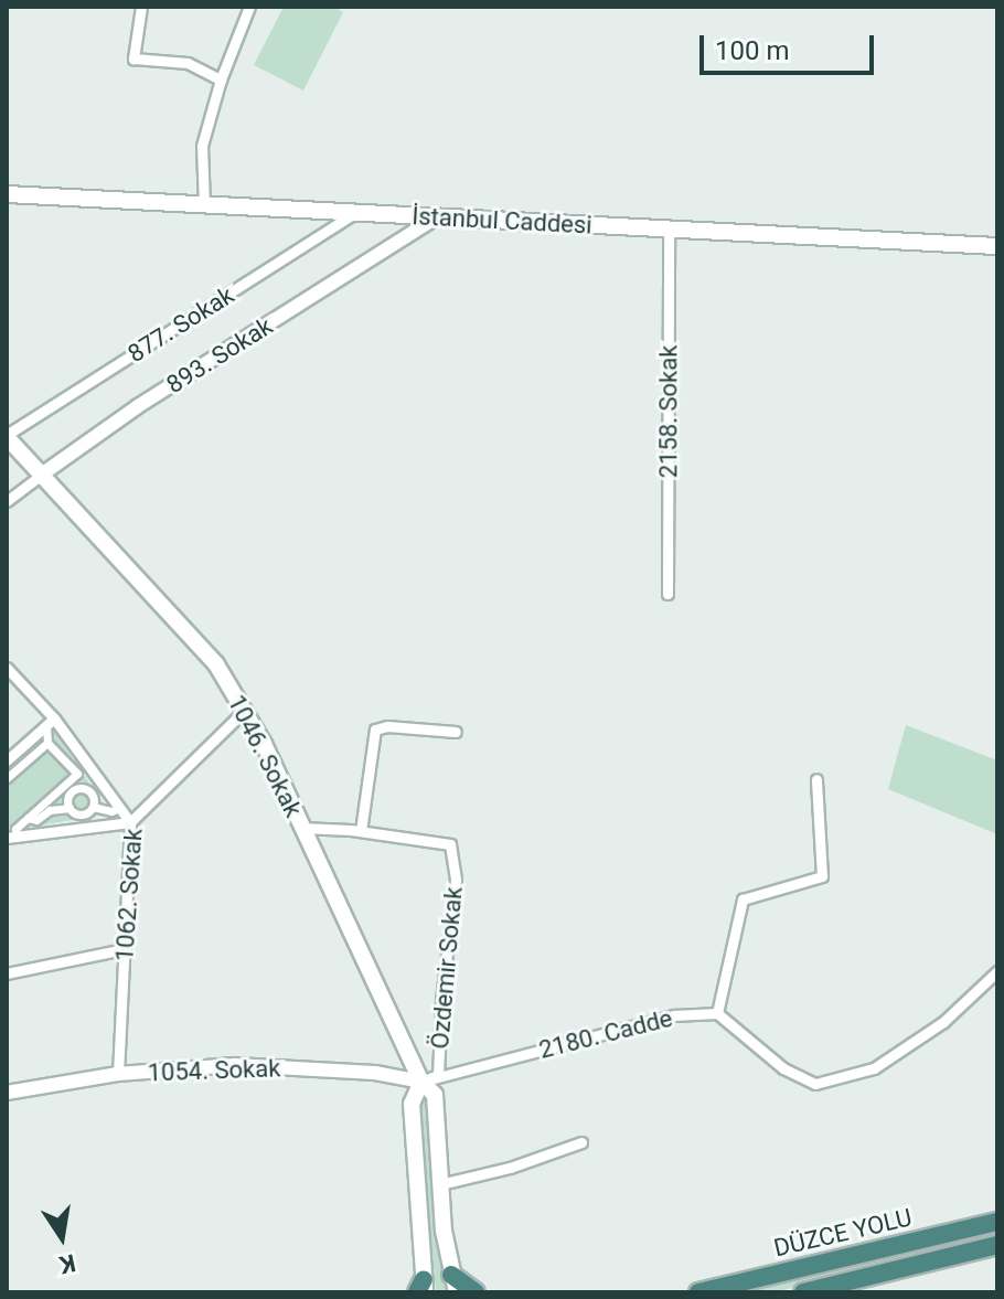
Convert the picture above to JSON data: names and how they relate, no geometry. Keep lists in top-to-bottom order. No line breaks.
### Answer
{"streets":{"highway":["DÜZCE YOLU"],"main road":["İstanbul Caddesi","1046. Sokak"],"street":["877. Sokak","893. Sokak","2158. Sokak","1062. Sokak","Özdemir Sokak","2180. Cadde","1054. Sokak"]},"crossings":[["İstanbul Caddesi","877. Sokak"],["İstanbul Caddesi","893. Sokak"],["İstanbul Caddesi","2158. Sokak"],["877. Sokak","1046. Sokak"],["893. Sokak","1046. Sokak"],["1046. Sokak","1062. Sokak"],["1046. Sokak","Özdemir Sokak"],["1046. Sokak","2180. Cadde"],["1046. Sokak","1054. Sokak"],["1062. Sokak","1054. Sokak"],["Özdemir Sokak","2180. Cadde"],["Özdemir Sokak","1054. Sokak"],["2180. Cadde","1054. Sokak"]],"scale_bar":"100 m","north":"bottom"}
